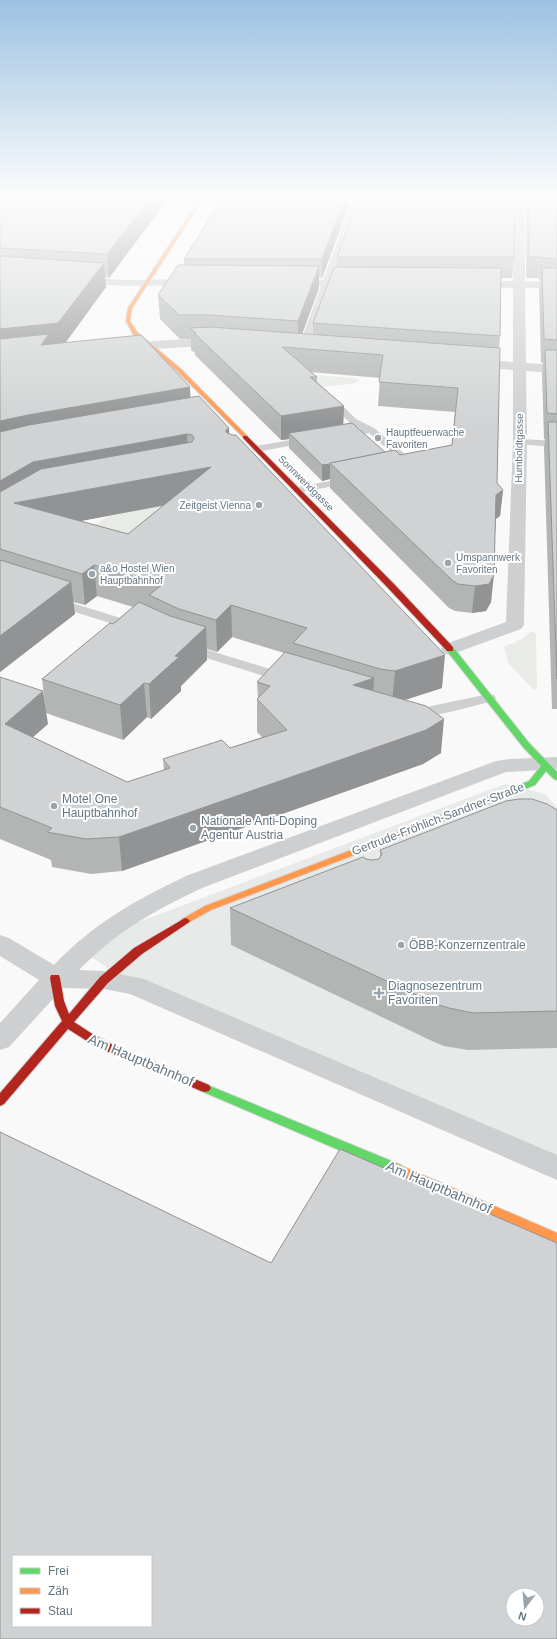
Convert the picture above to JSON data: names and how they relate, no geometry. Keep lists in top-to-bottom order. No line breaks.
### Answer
{"streets":{"main road":["Sonnwendgasse","Gertrude-Fröhlich-Sandner-Straße","Am Hauptbahnhof"],"street":["Humboldtgasse"]},"crossings":[["Humboldtgasse","Sonnwendgasse"],["Sonnwendgasse","Gertrude-Fröhlich-Sandner-Straße"],["Gertrude-Fröhlich-Sandner-Straße","Am Hauptbahnhof"]],"places":{"other":["Hauptfeuerwache Favoriten","Zeitgeist Vienna","Umspannwerk Favoriten","a&o Hostel Wien Hauptbahnhof","Motel One Hauptbahnhof","Nationale Anti-Doping Agentur Austria","ÖBB-Konzernzentrale"],"health":["Diagnosezentrum Favoriten"]},"legend":["Frei","Zäh","Stau"],"north":"bottom"}
